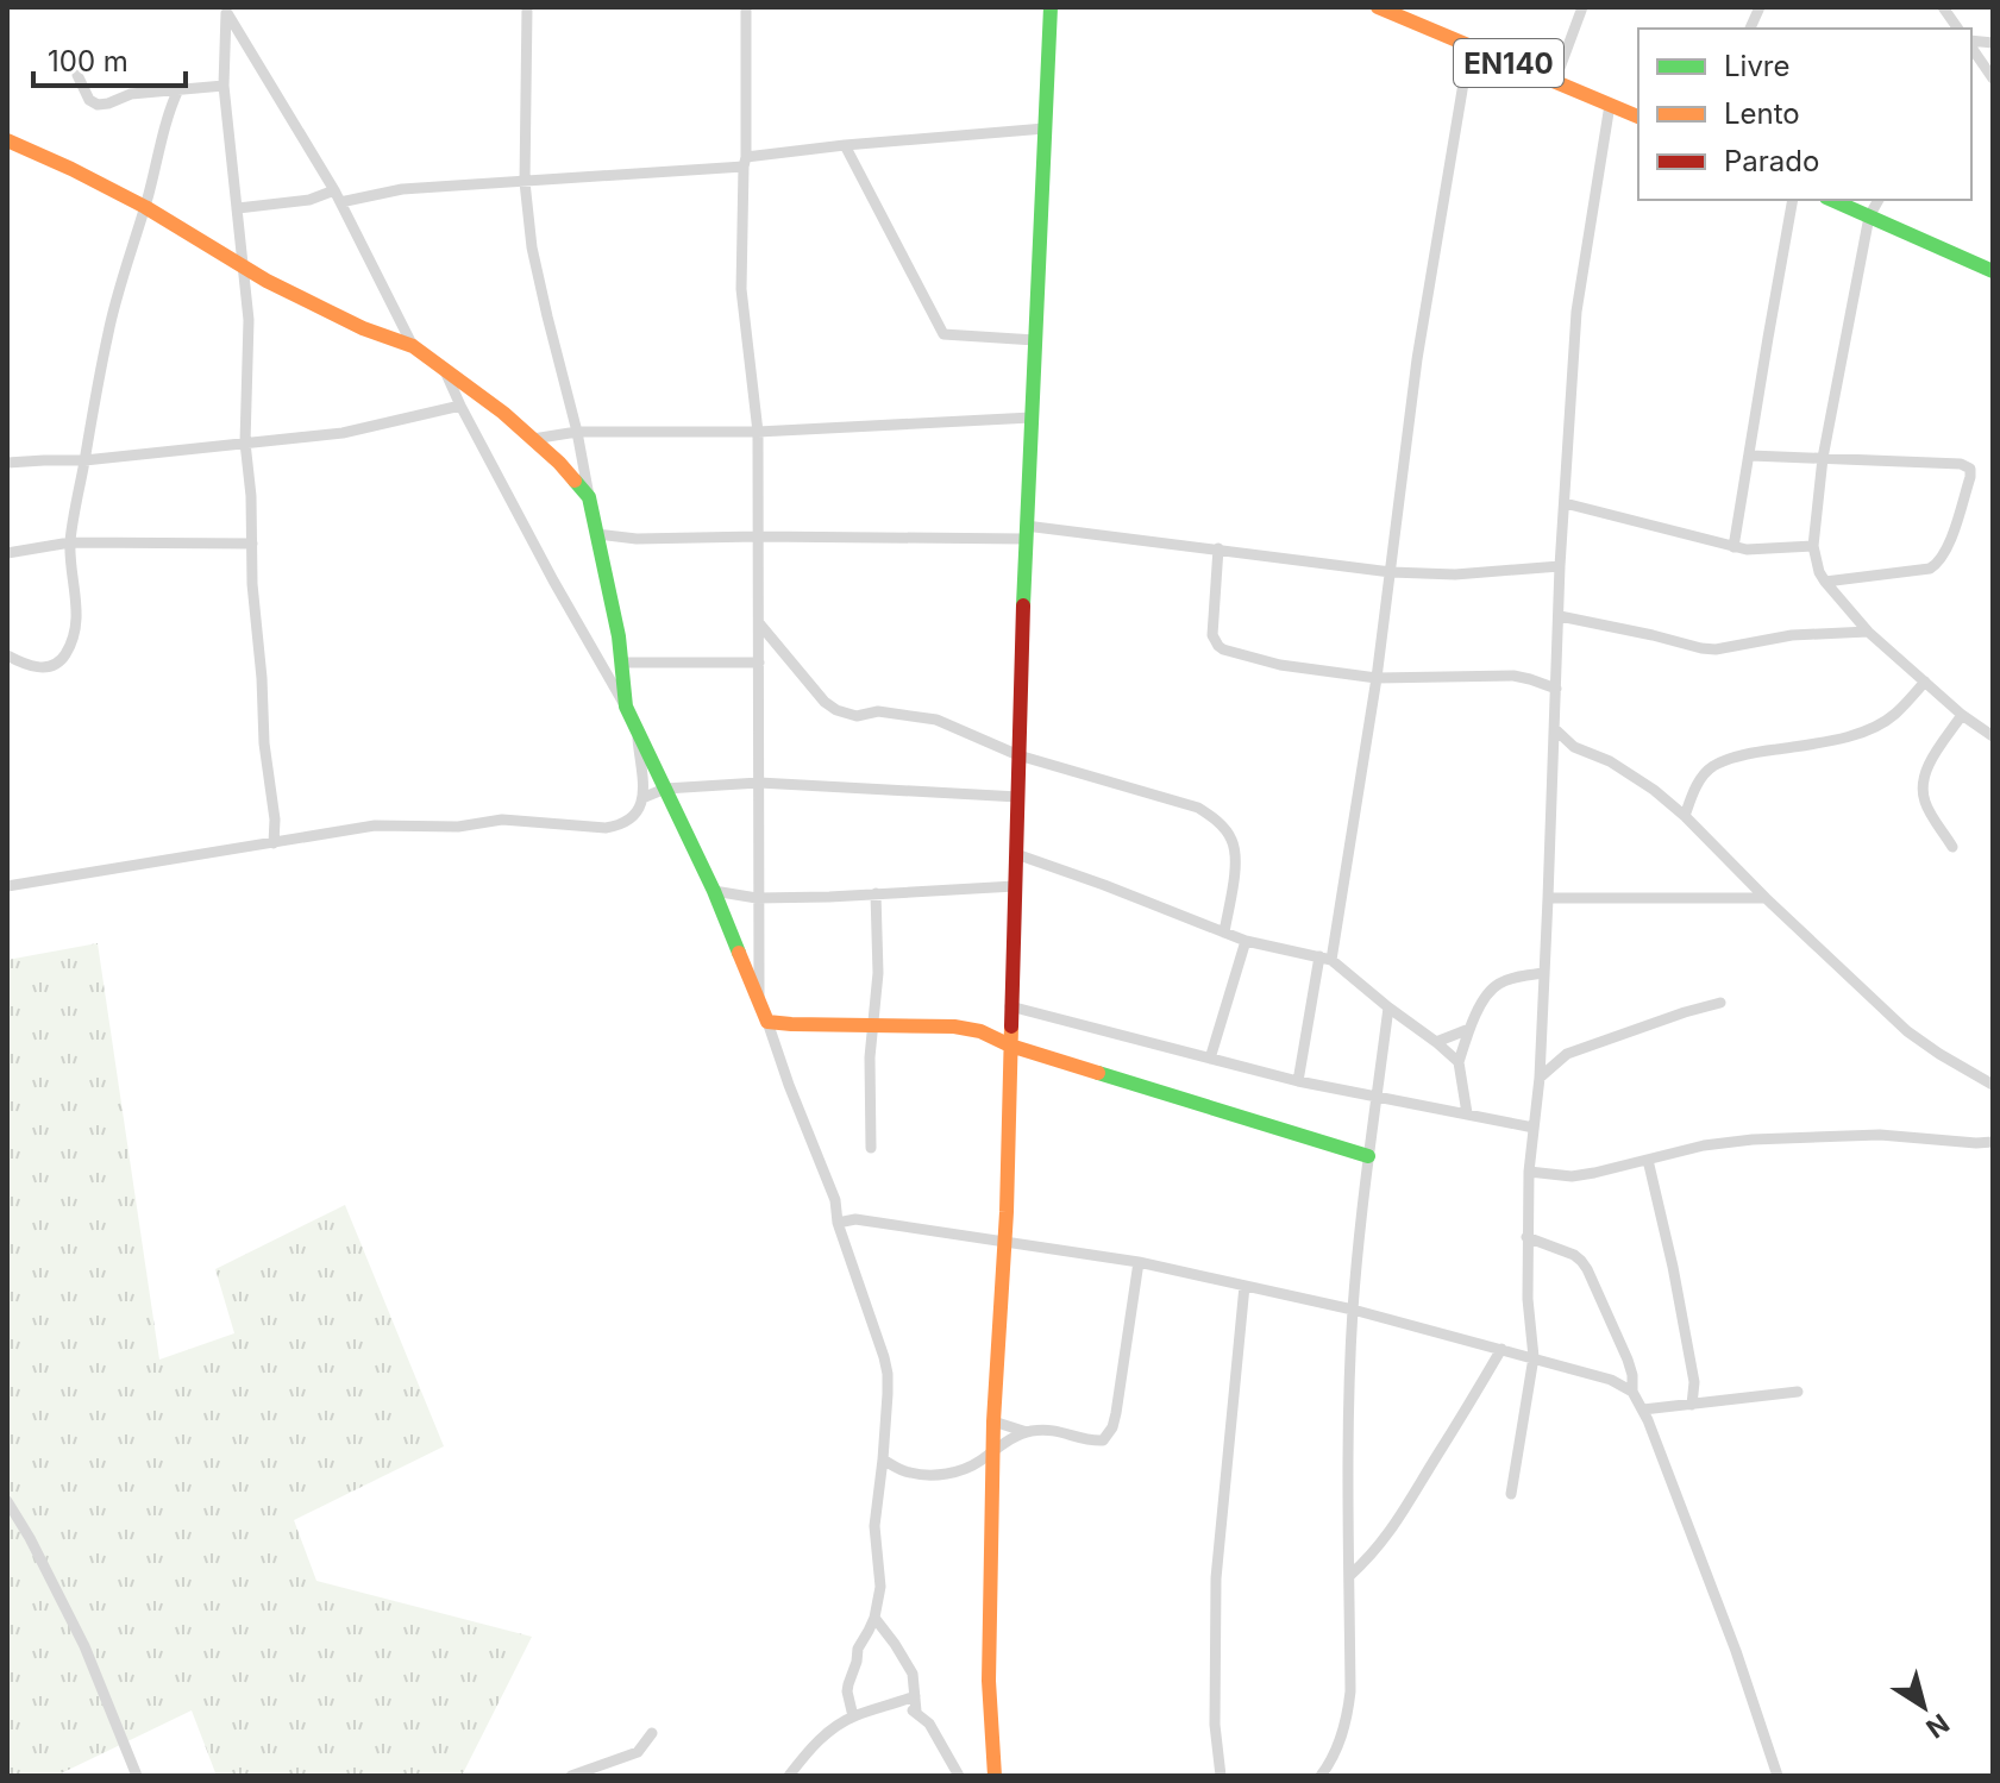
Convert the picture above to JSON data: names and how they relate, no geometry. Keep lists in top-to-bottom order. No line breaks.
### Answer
{"streets":{"street":["EN140"]},"legend":["Livre","Lento","Parado"],"scale_bar":"100 m","north":"bottom right"}
